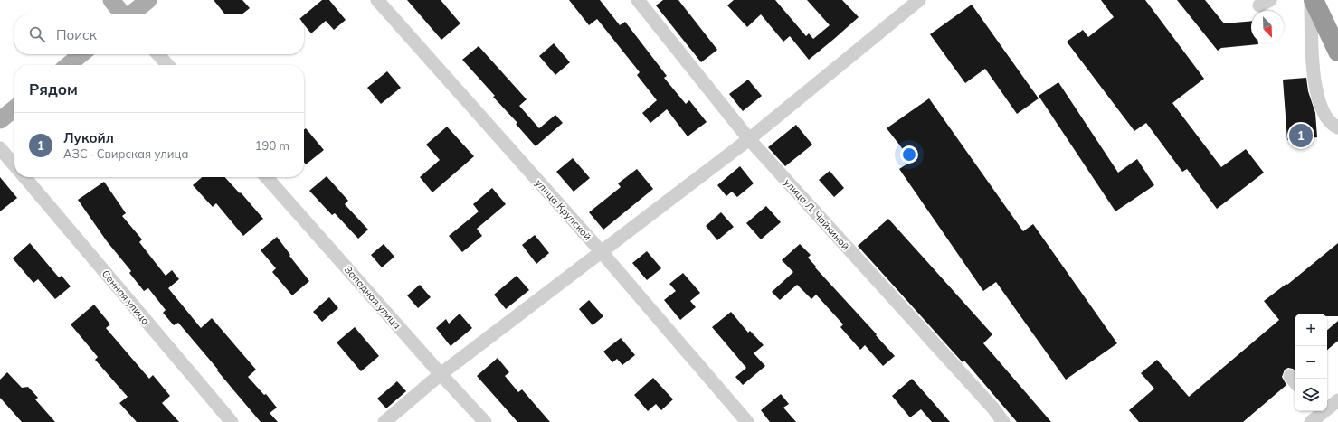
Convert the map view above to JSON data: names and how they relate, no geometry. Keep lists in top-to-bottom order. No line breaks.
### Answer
{"streets":{"street":["улица Крупской","улица Л. Чайкиной","Сенная улица","Западная улица"]},"north":"bottom right","page":{"search":"Поиск","heading":"Рядом","list":[{"mark":"1","name":"Лукойл","note":"АЗС · Свирская улица","value":"190 m"}],"pins":"1","map_buttons":["+","−"]}}
